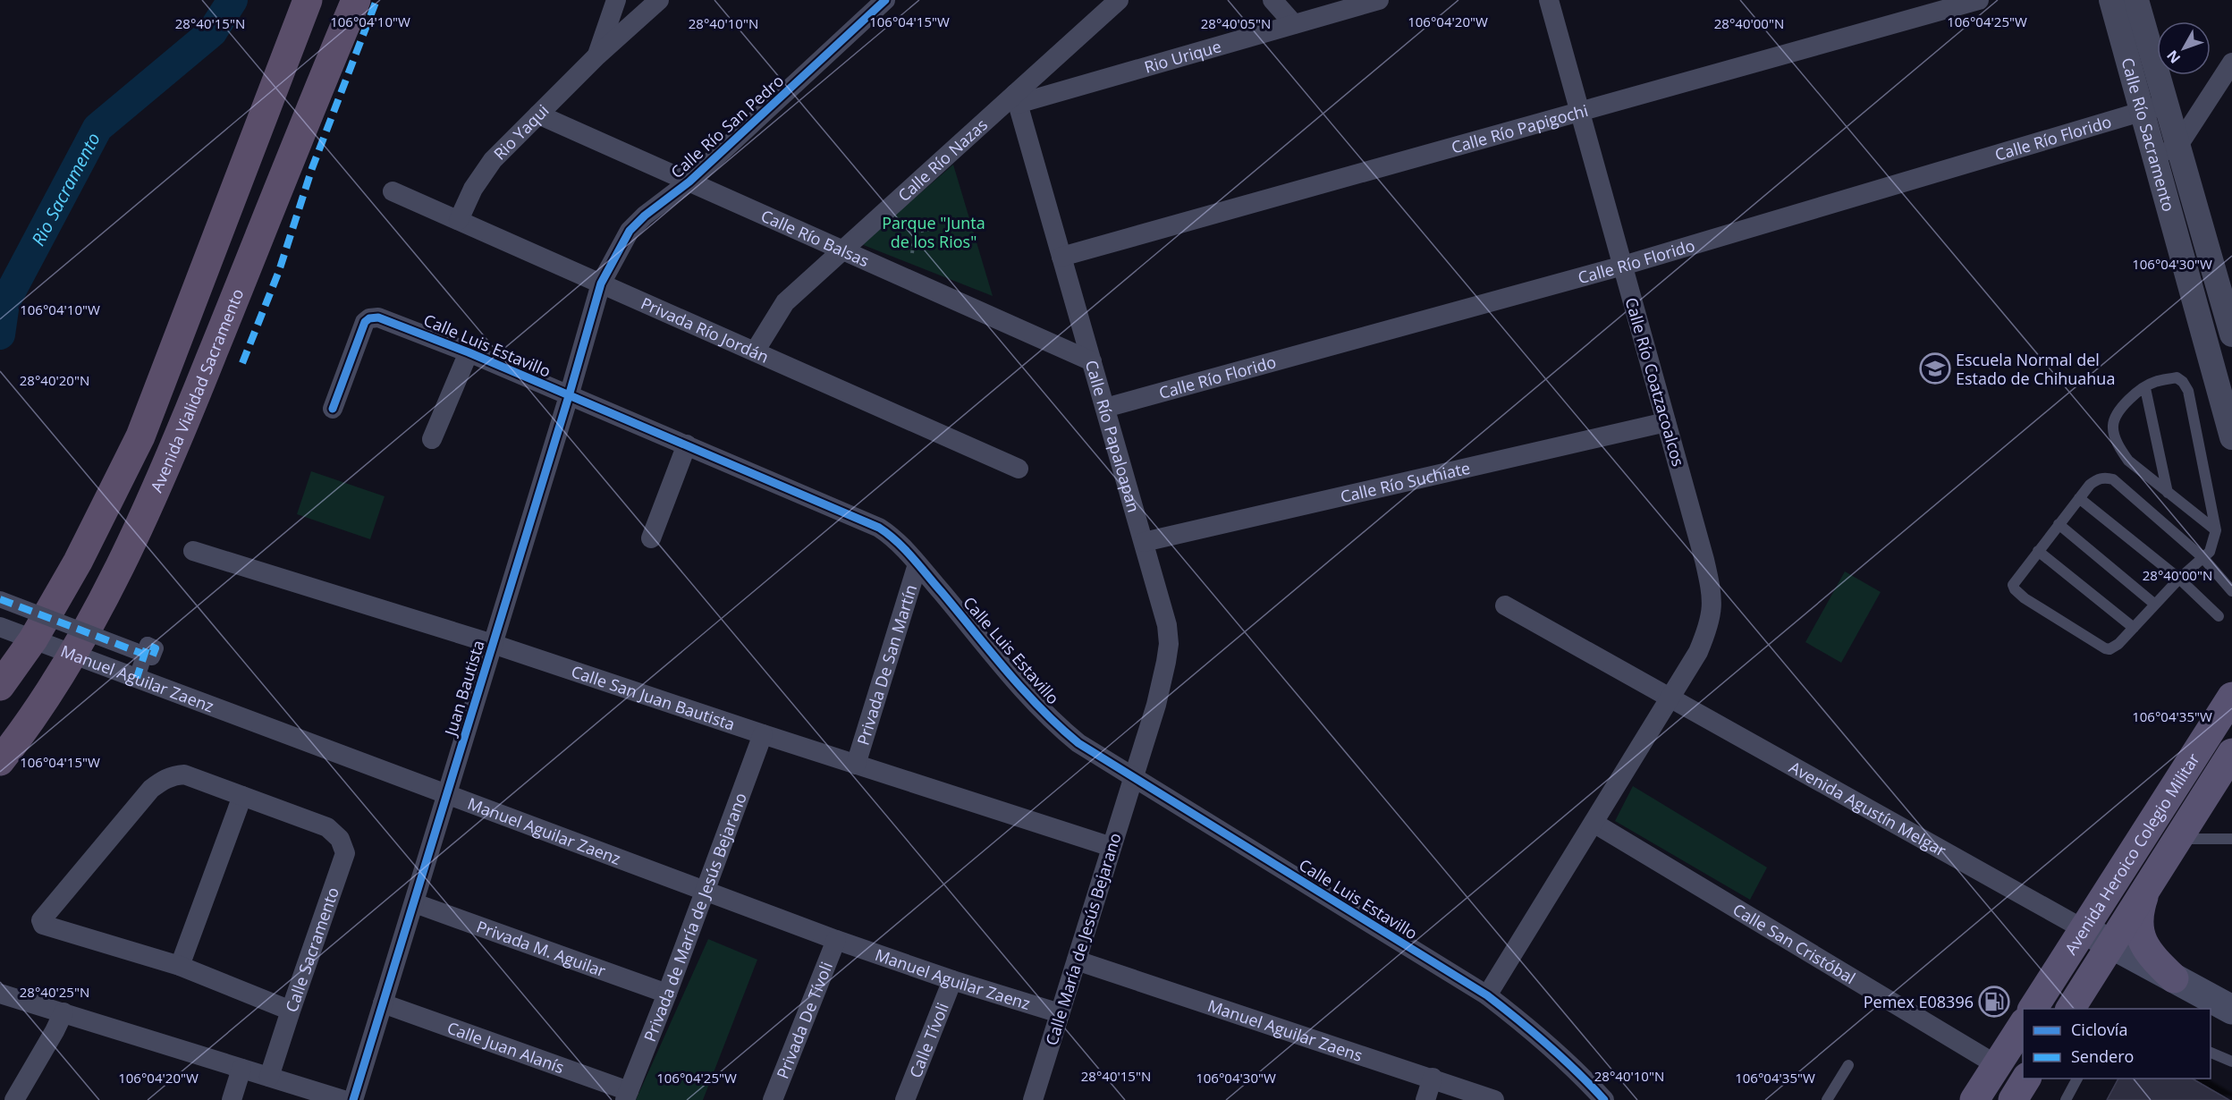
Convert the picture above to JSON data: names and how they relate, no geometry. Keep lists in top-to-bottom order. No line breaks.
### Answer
{"streets":{"highway":["Avenida Vialidad Sacramento"],"main road":["Avenida Agustín Melgar","Avenida Heroico Colegio Militar"],"street":["Rio Urique","Calle Río San Pedro","Calle Río Papigochi","Rio Yaqui","Calle Río Sacramento","Calle Río Florido","Calle Río Nazas","Calle Río Balsas","Privada Río Jordán","Calle Luis Estavillo","Calle Río Coatzacoalcos","Calle Río Papaloapan","Calle Río Suchiate","Privada De San Martín","Manuel Aguilar Zaenz","Juan Bautista","Calle San Juan Bautista","Privada de María de Jesús Bejarano","Calle María de Jesús Bejarano","Calle San Cristóbal","Privada M. Aguilar","Calle Sacramento","Privada De Tívoli","Manuel Aguilar Zaens","Calle Tívoli","Calle Juan Alanís"]},"crossings":[["Rio Urique","Calle Río Nazas"],["Rio Urique","Calle Río Papaloapan"],["Calle Río San Pedro","Calle Río Balsas"],["Calle Río San Pedro","Privada Río Jordán"],["Calle Río San Pedro","Juan Bautista"],["Calle Río Papigochi","Calle Río Coatzacoalcos"],["Calle Río Papigochi","Calle Río Papaloapan"],["Rio Yaqui","Calle Río Balsas"],["Rio Yaqui","Privada Río Jordán"],["Calle Río Sacramento","Calle Río Florido"],["Calle Río Florido","Calle Río Coatzacoalcos"],["Calle Río Florido","Calle Río Papaloapan"],["Calle Río Nazas","Calle Río Balsas"],["Calle Río Nazas","Privada Río Jordán"],["Calle Río Nazas","Calle Río Papaloapan"],["Calle Río Balsas","Calle Río Papaloapan"],["Privada Río Jordán","Juan Bautista"],["Calle Luis Estavillo","Calle Río Papaloapan"],["Calle Luis Estavillo","Privada De San Martín"],["Calle Luis Estavillo","Juan Bautista"],["Calle Luis Estavillo","Calle María de Jesús Bejarano"],["Calle Río Coatzacoalcos","Calle Río Suchiate"],["Calle Río Coatzacoalcos","Avenida Agustín Melgar"],["Avenida Vialidad Sacramento","Manuel Aguilar Zaenz"],["Calle Río Papaloapan","Calle Río Suchiate"],["Calle Río Papaloapan","Calle María de Jesús Bejarano"],["Privada De San Martín","Calle San Juan Bautista"],["Manuel Aguilar Zaenz","Juan Bautista"],["Manuel Aguilar Zaenz","Privada de María de Jesús Bejarano"],["Manuel Aguilar Zaenz","Calle María de Jesús Bejarano"],["Manuel Aguilar Zaenz","Privada De Tívoli"],["Manuel Aguilar Zaenz","Calle Tívoli"],["Juan Bautista","Calle San Juan Bautista"],["Juan Bautista","Privada M. Aguilar"],["Juan Bautista","Calle Juan Alanís"],["Calle San Juan Bautista","Privada de María de Jesús Bejarano"],["Calle San Juan Bautista","Calle María de Jesús Bejarano"],["Avenida Agustín Melgar","Avenida Heroico Colegio Militar"],["Privada de María de Jesús Bejarano","Privada M. Aguilar"],["Privada de María de Jesús Bejarano","Calle Juan Alanís"],["Calle María de Jesús Bejarano","Manuel Aguilar Zaens"]],"water":["Rio Sacramento"],"parks":["Parque \"Junta de los Rios\""],"places":{"school or university":["Escuela Normal del Estado de Chihuahua"],"fuel station":["Pemex E08396"]},"legend":["Ciclovía","Sendero"],"north":"bottom left","coordinates":["106°04'10\"W","106°04'15\"W","106°04'20\"W","106°04'25\"W","28°40'15\"N","28°40'10\"N","28°40'05\"N","28°40'00\"N","106°04'30\"W","28°40'20\"N","106°04'35\"W","28°40'25\"N"]}
